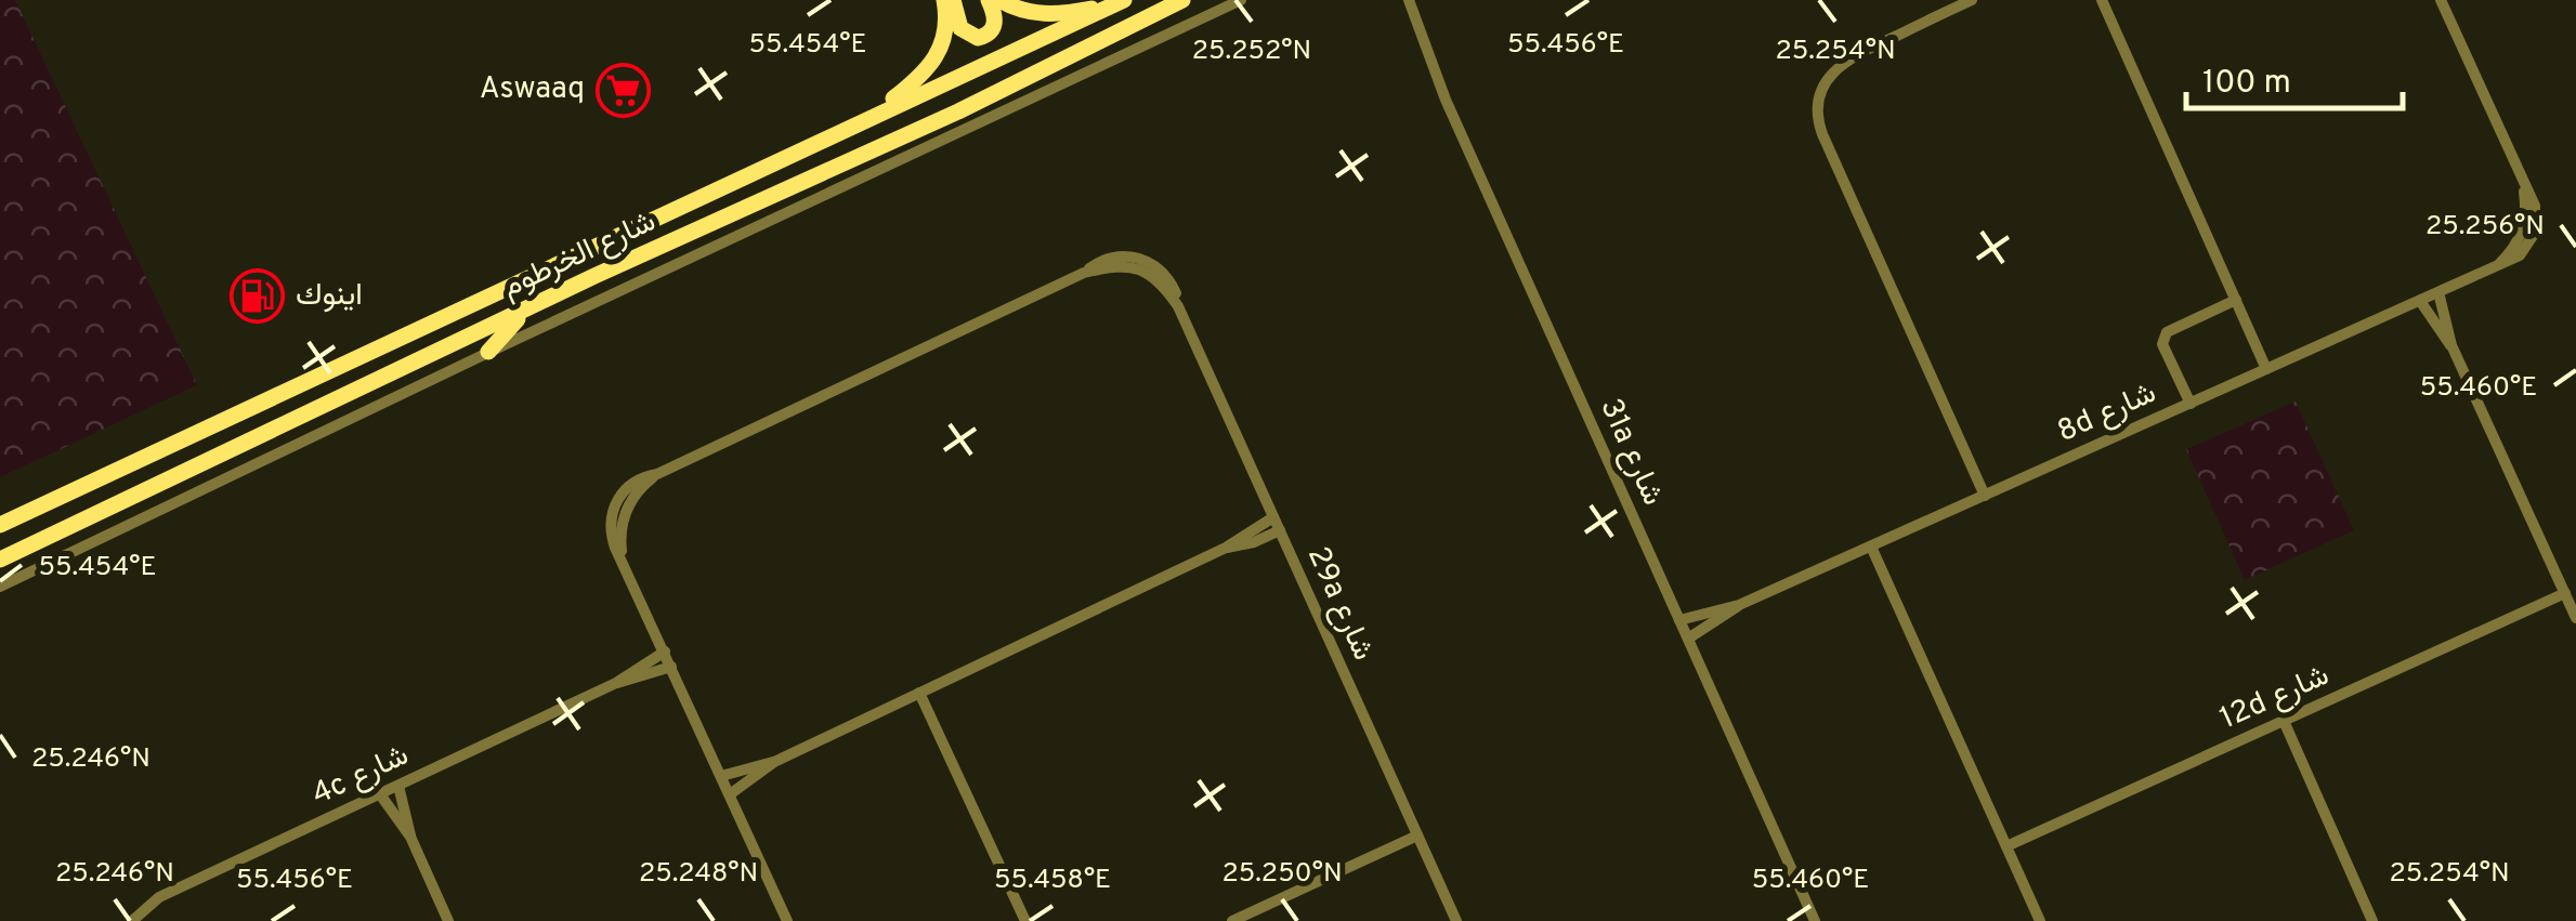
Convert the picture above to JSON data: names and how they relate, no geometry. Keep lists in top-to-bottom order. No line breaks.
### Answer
{"streets":{"main road":["شارع الخرطوم"],"street":["8d شارع","31a شارع","29a شارع","12d شارع","4c شارع"]},"crossings":[["8d شارع","31a شارع"]],"places":{"supermarket":["Aswaaq"],"fuel station":["اينوك"]},"scale_bar":"100 m","coordinates":["55.454°E","55.456°E","25.252°N","25.254°N","25.256°N","55.460°E","25.246°N","25.248°N","25.250°N","55.458°E"]}
